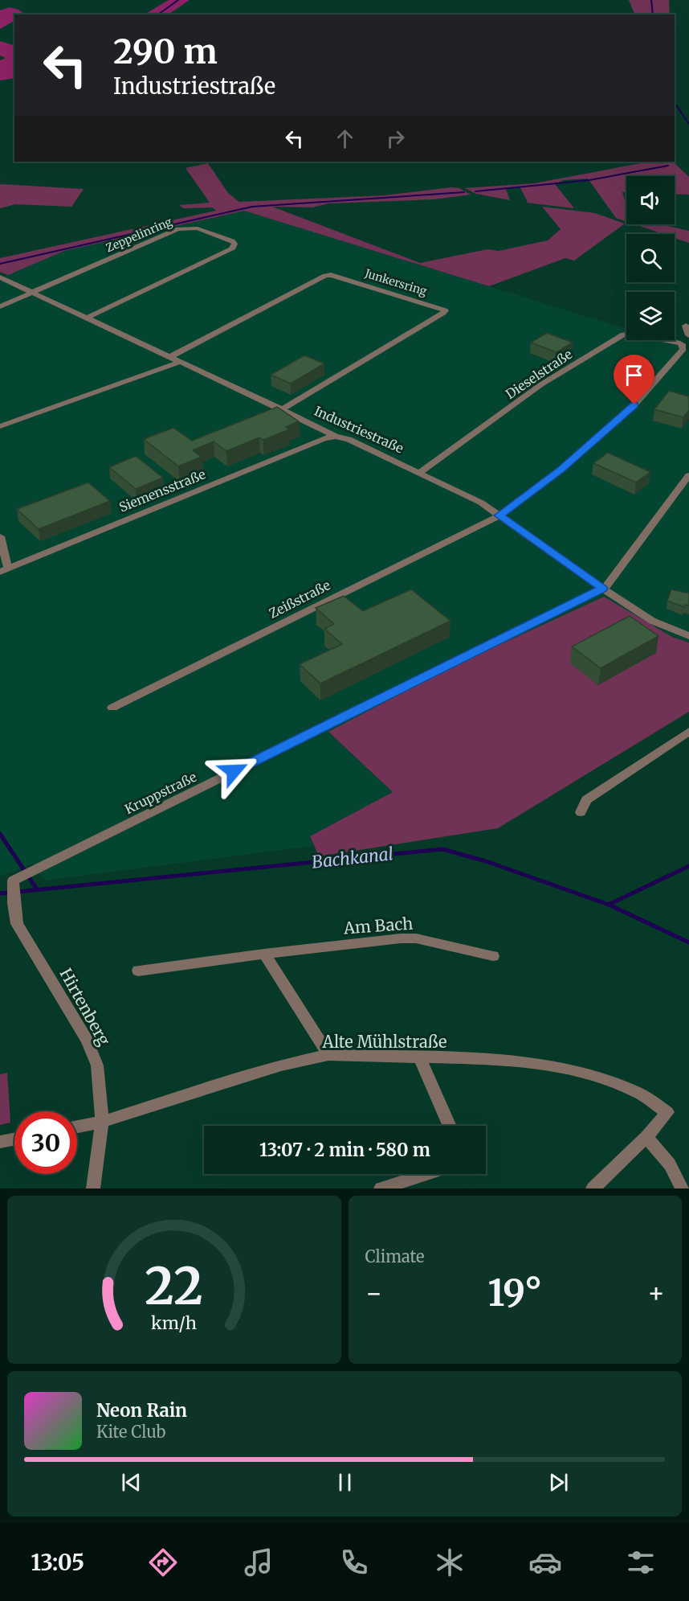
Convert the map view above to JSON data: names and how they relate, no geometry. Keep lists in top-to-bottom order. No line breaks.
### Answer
{"streets":{"street":["Zeppelinring","Junkersring","Dieselstraße","Industriestraße","Siemensstraße","Zeißstraße","Kruppstraße","Am Bach","Hirtenberg","Alte Mühlstraße"]},"crossings":[["Zeppelinring","Industriestraße"],["Junkersring","Industriestraße"],["Dieselstraße","Industriestraße"],["Dieselstraße","Zeißstraße"],["Industriestraße","Siemensstraße"],["Industriestraße","Zeißstraße"],["Industriestraße","Kruppstraße"],["Kruppstraße","Hirtenberg"],["Hirtenberg","Alte Mühlstraße"]],"water":["Bachkanal"],"page":{"turn":["290 m","Industriestraße"],"limit":"30","trip":"13:07 · 2 min · 580 m","tile":"Climate","heat":["−","19°","+"],"song":["Neon Rain","Kite Club"],"tabs":"13:05","gauge":["22","km/h"]}}
